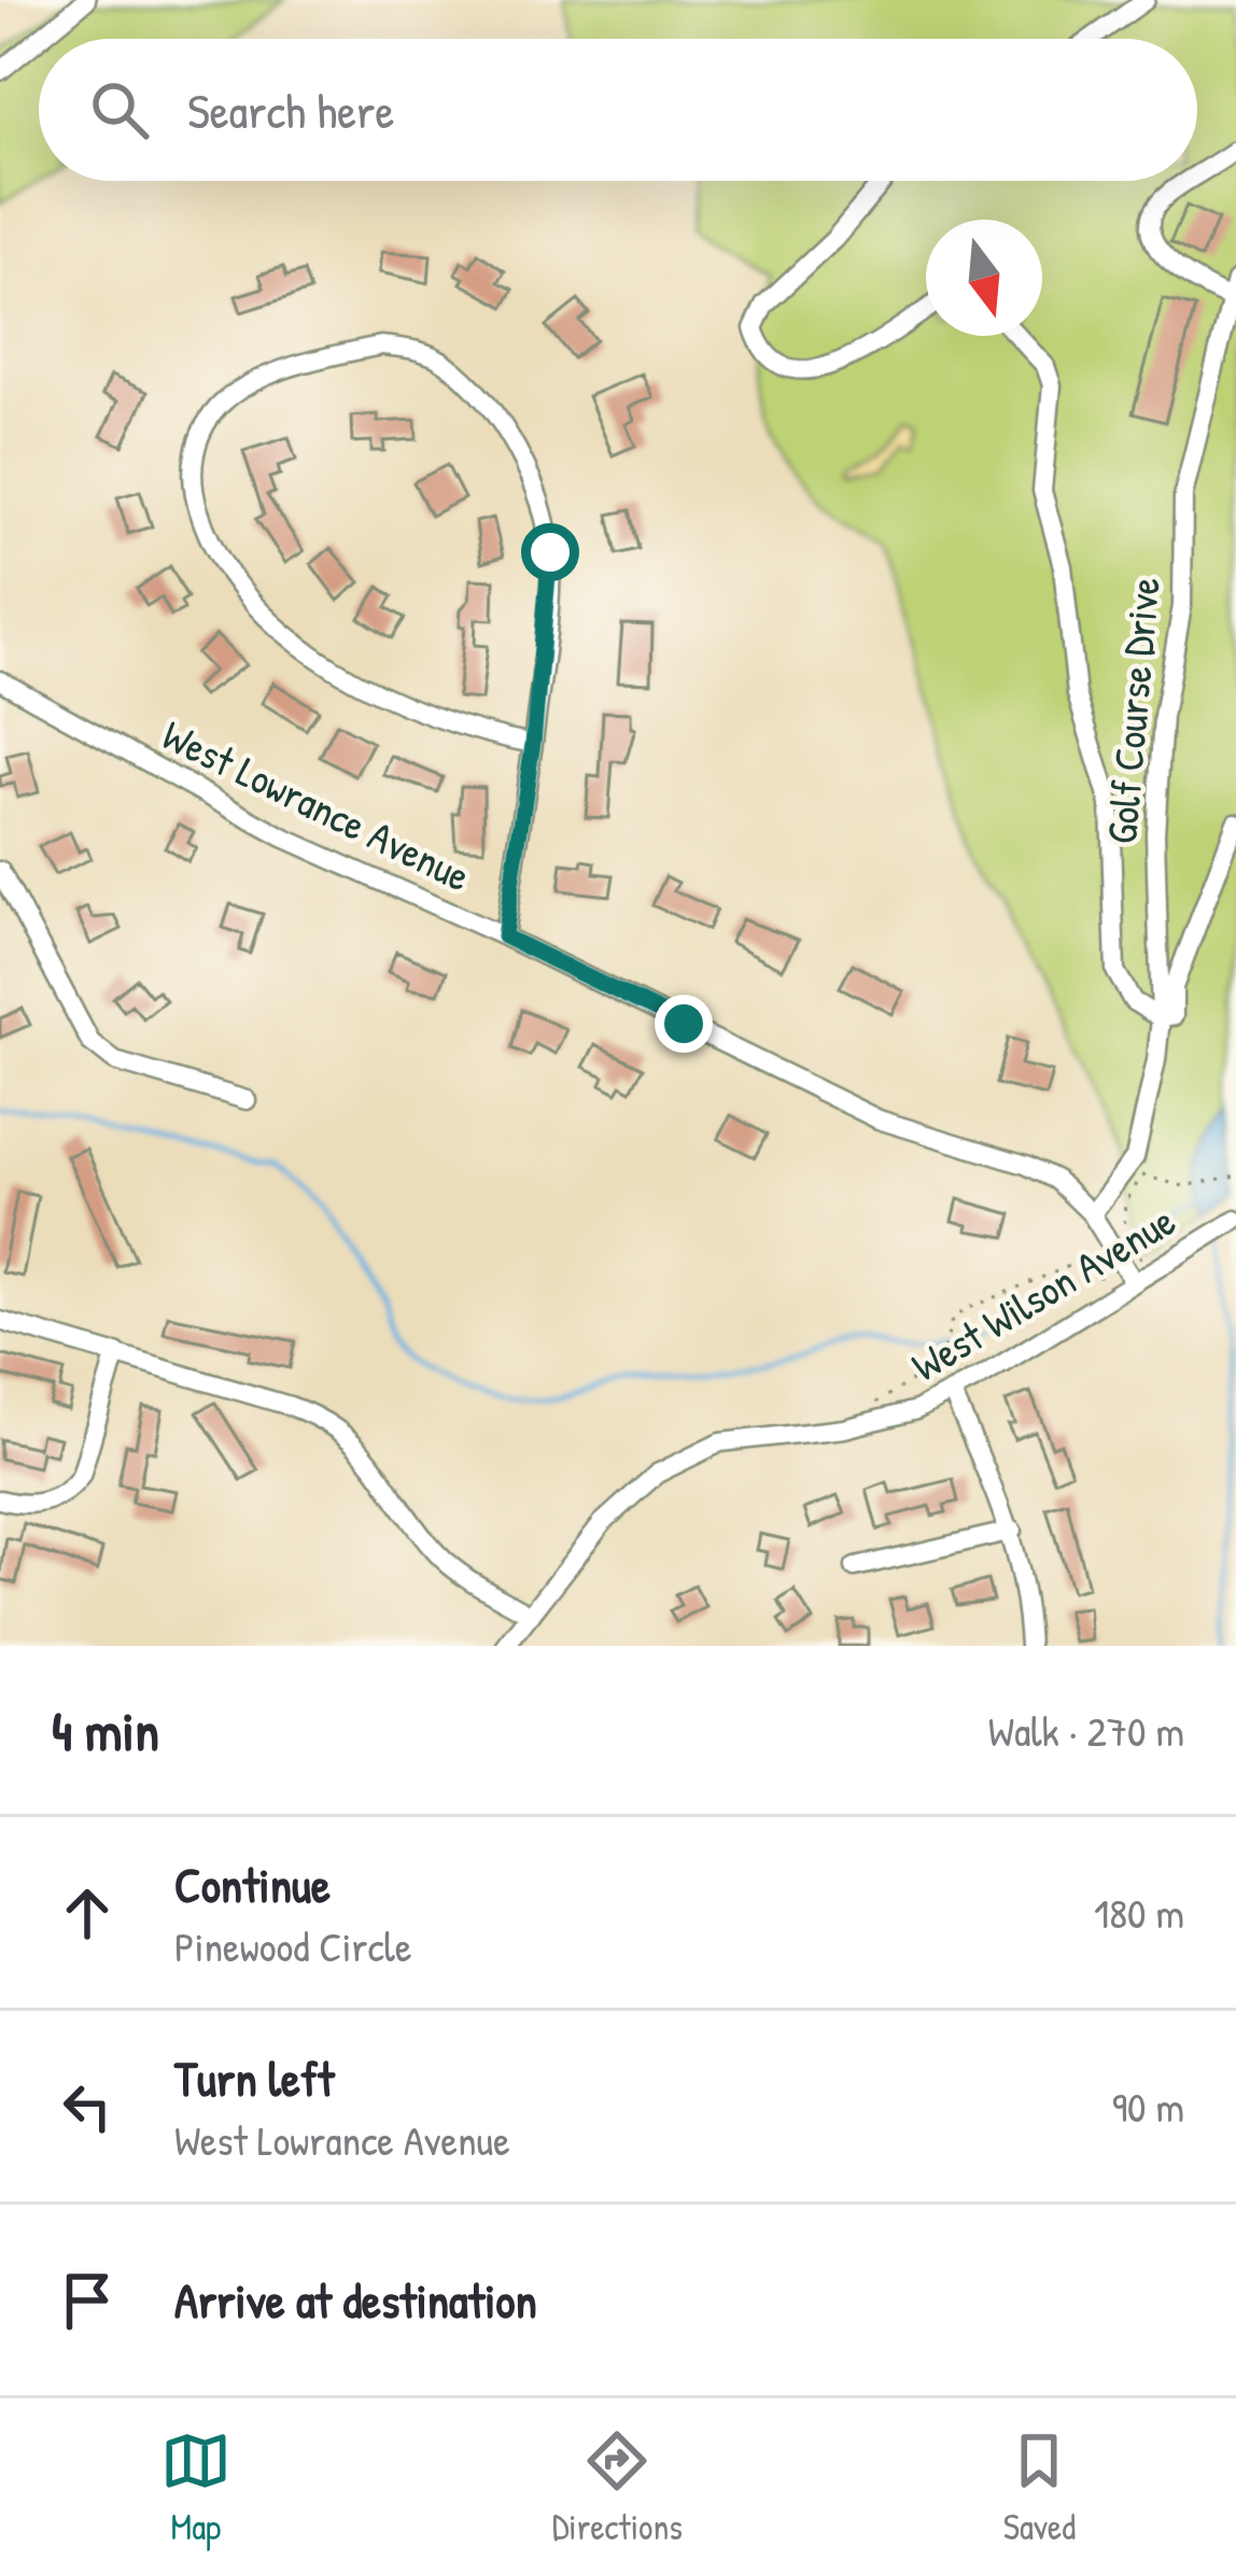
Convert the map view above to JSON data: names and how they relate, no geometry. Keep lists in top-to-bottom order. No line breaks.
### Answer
{"streets":{"street":["Golf Course Drive","West Lowrance Avenue","West Wilson Avenue"]},"crossings":[["Golf Course Drive","West Lowrance Avenue"],["West Lowrance Avenue","West Wilson Avenue"]],"north":"bottom","page":{"search":"Search here","heading":["4 min","Walk · 270 m"],"list":[["Continue","Pinewood Circle","180 m"],["Turn left","West Lowrance Avenue","90 m"],"Arrive at destination"],"nav":["Map","Directions","Saved"]}}
